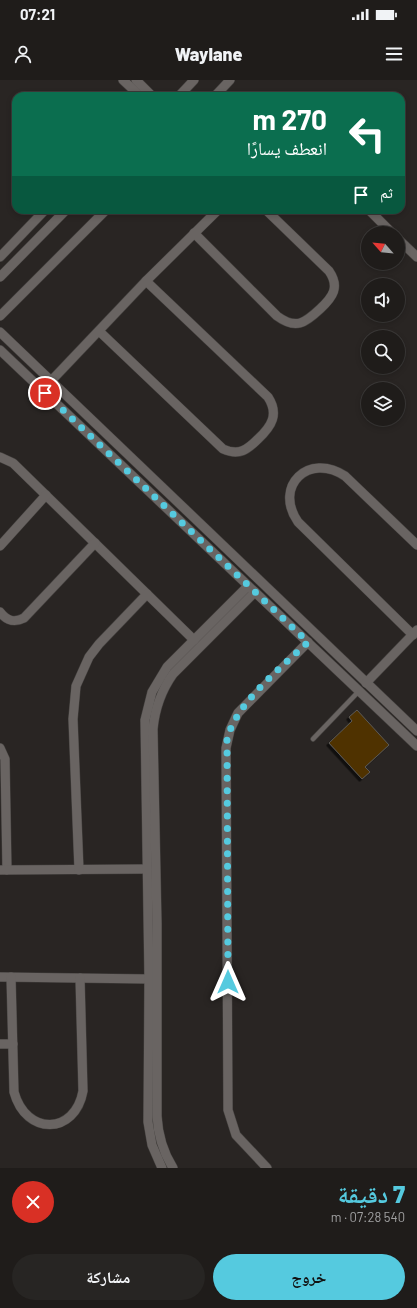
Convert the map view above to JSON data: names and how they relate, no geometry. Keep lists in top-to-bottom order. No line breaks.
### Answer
{"north":"top left","page":{"status":"07:21","header":"Waylane","turn":["270 m","انعطف يسارًا"],"then":"ثم","heading":["7 دقيقة","540 m · 07:28"],"buttons":["خروج","مشاركة"]}}
